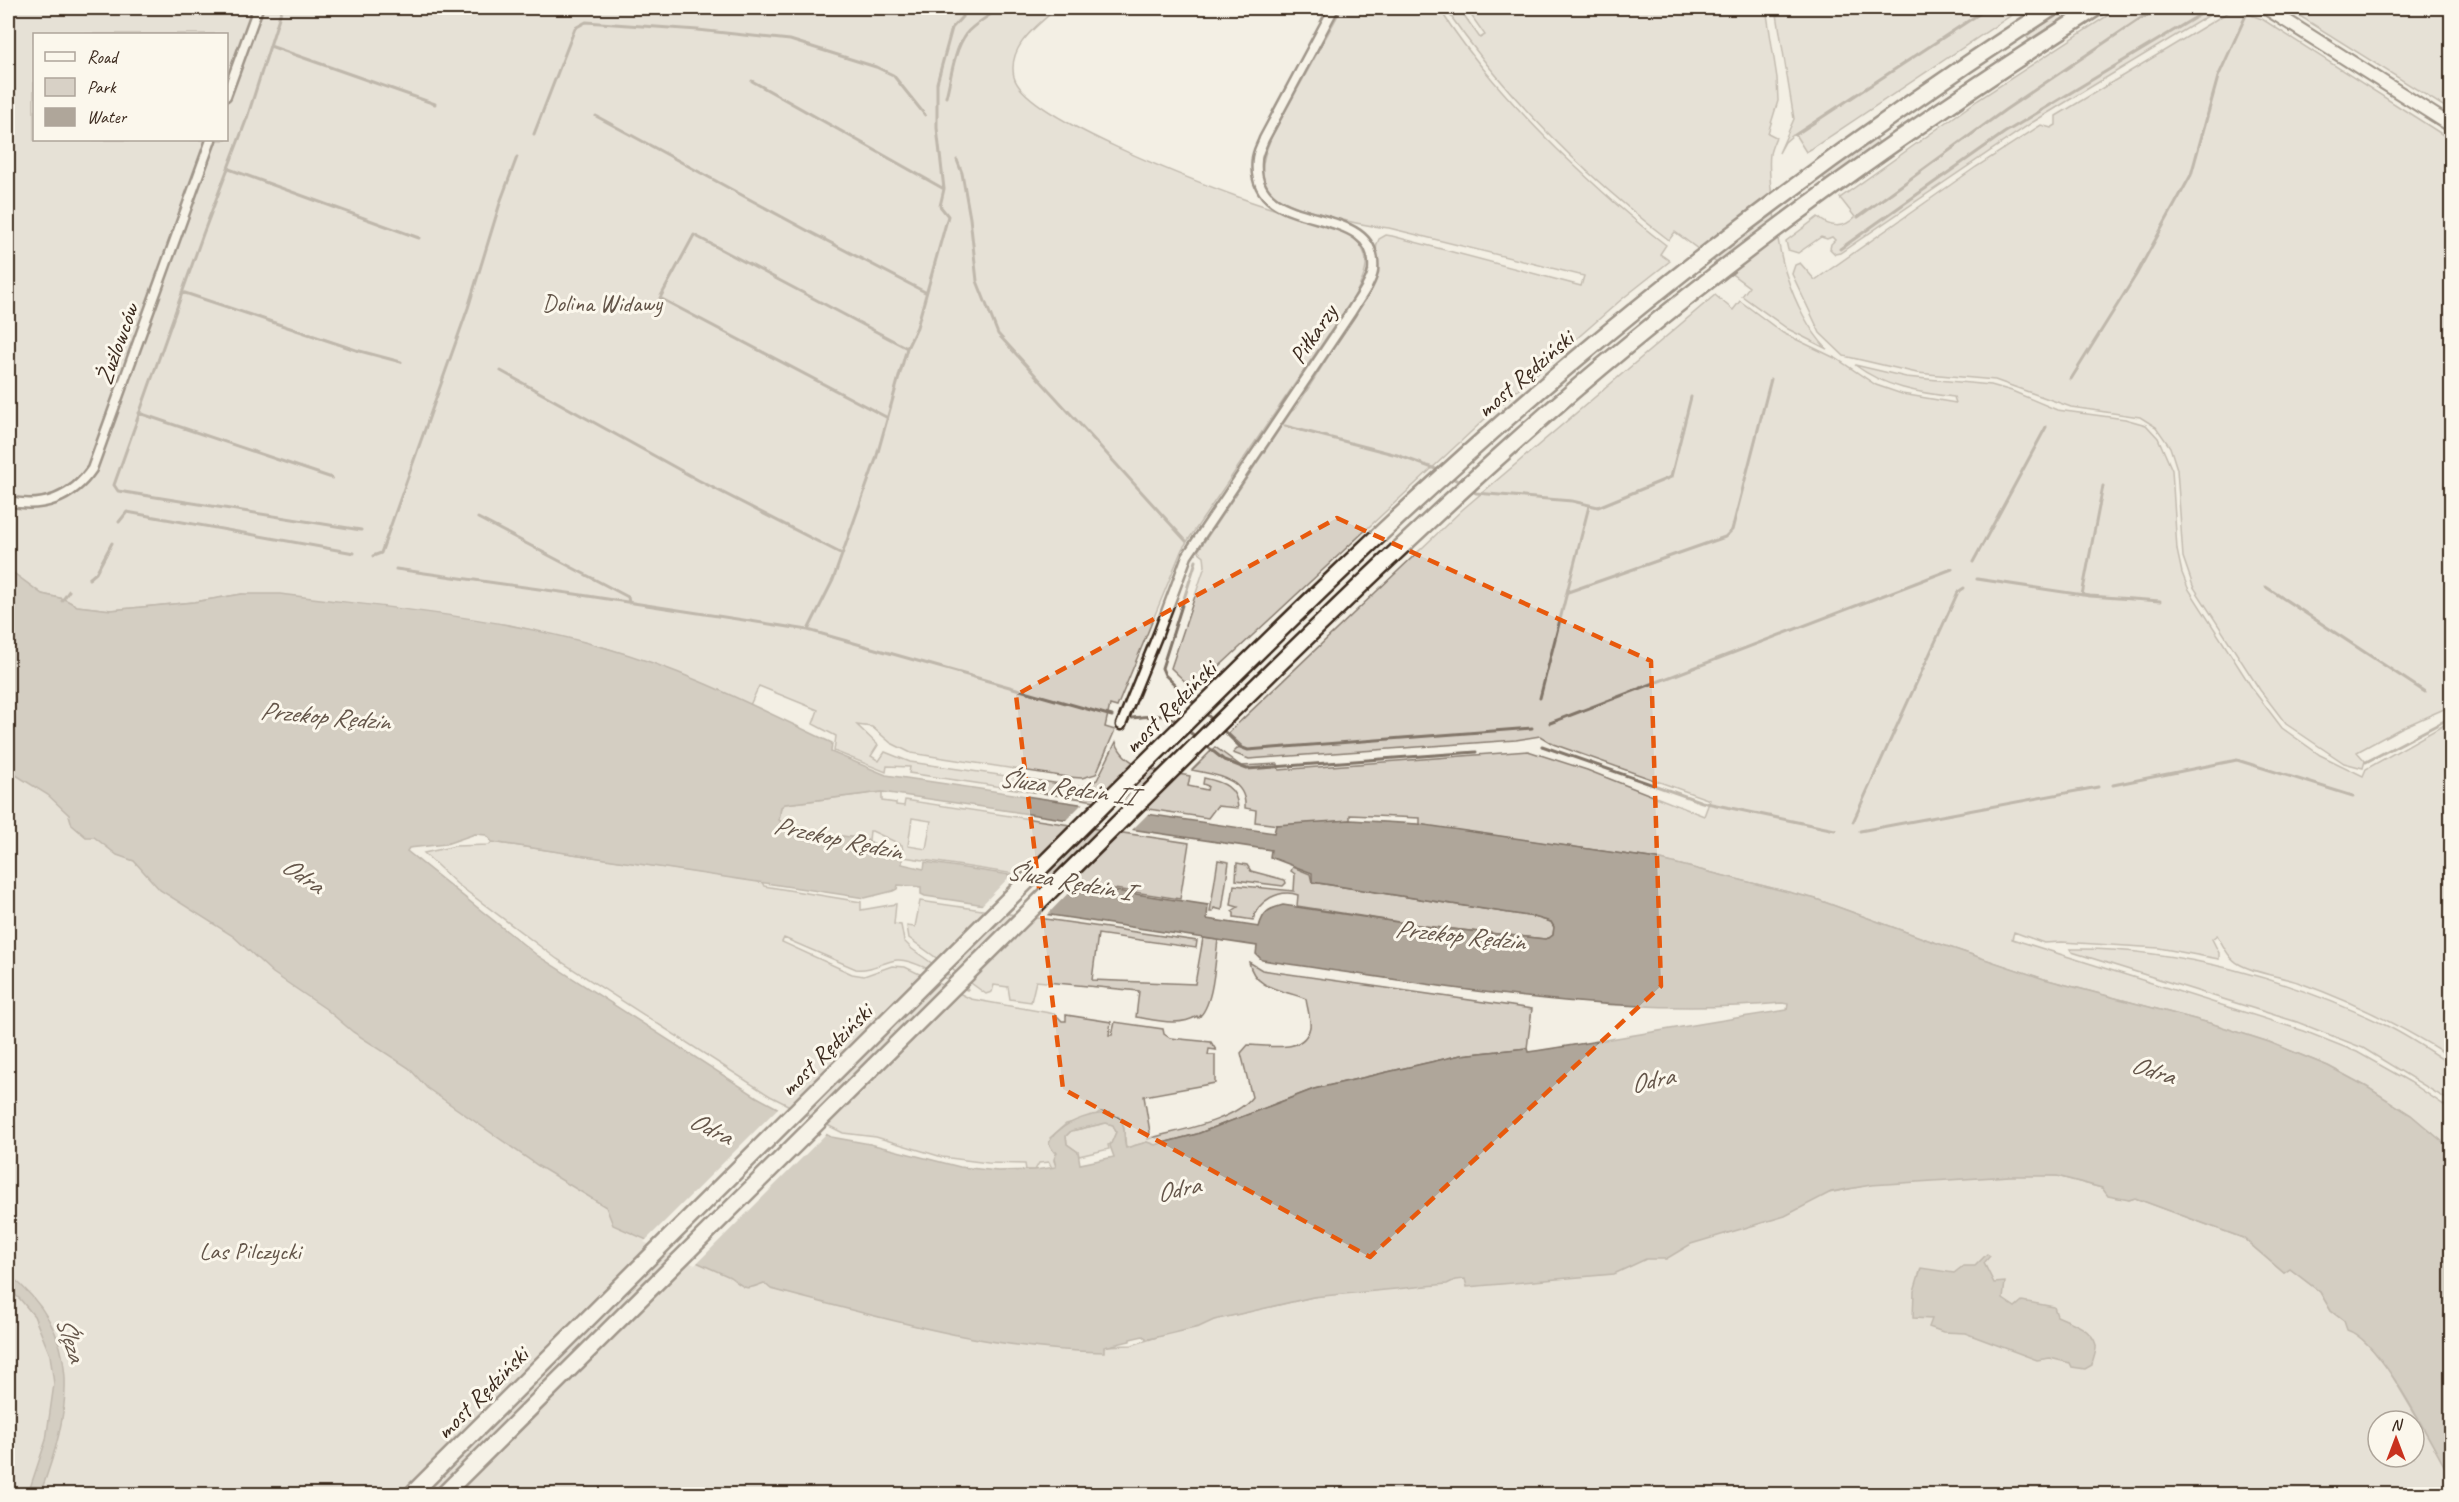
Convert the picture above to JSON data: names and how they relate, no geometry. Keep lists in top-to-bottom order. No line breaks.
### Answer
{"streets":{"highway":["most Rędziński"],"street":["Piłkarzy","Żużlowców"]},"water":["Przekop Rędzin","Śluza Rędzin II","Odra","Śluza Rędzin I","Ślęza"],"parks":["Dolina Widawy","Las Pilczycki"],"legend":["Road","Park","Water"],"north":"top"}
